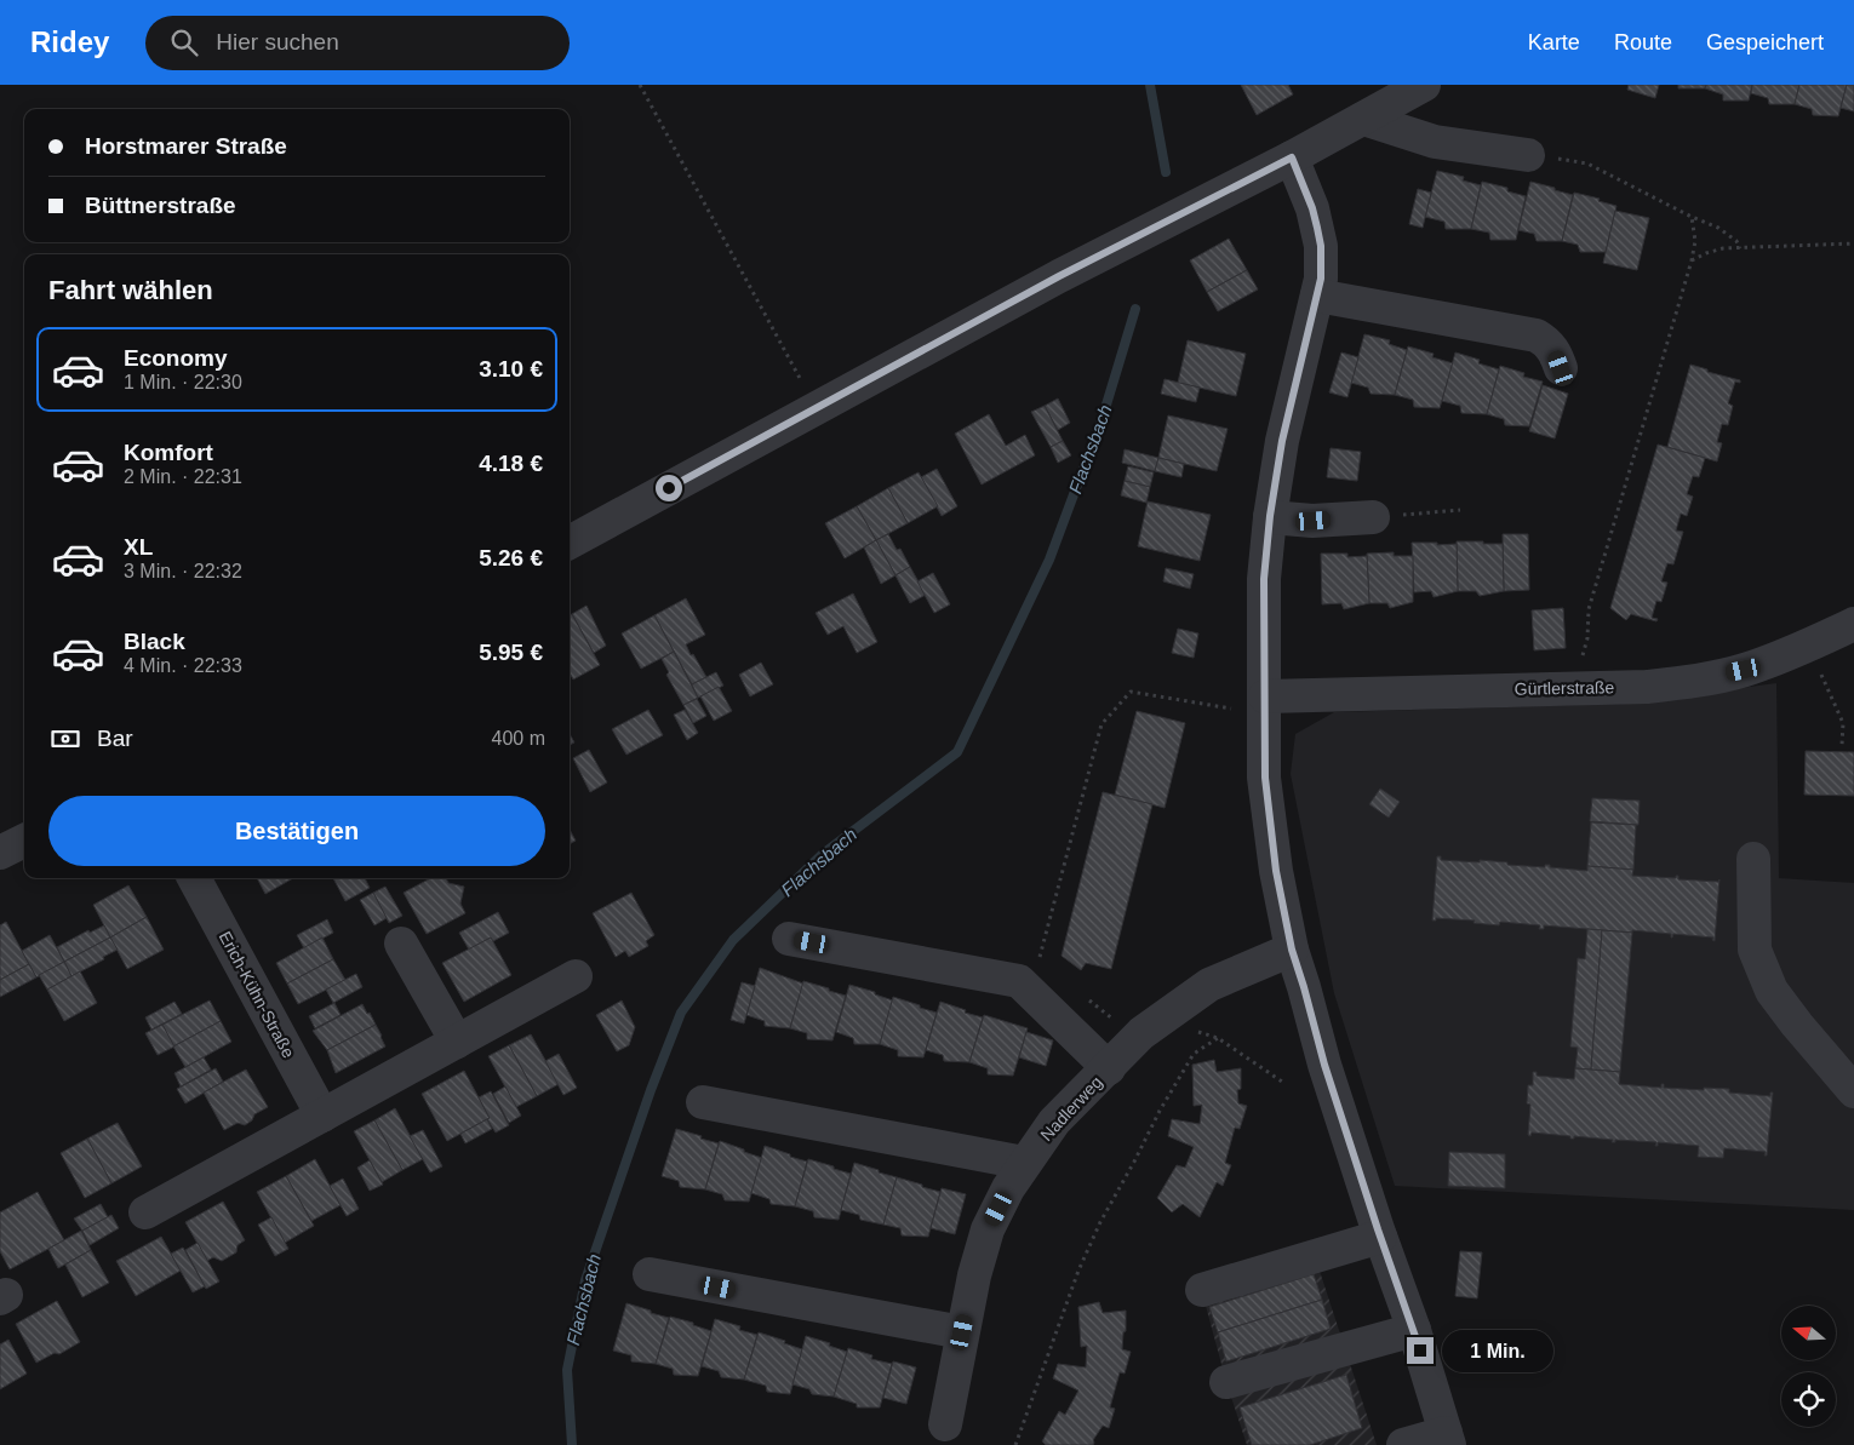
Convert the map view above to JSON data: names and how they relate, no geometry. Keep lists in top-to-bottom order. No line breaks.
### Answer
{"streets":{"street":["Gürtlerstraße","Erich-Kühn-Straße","Nadlerweg"]},"water":["Flachsbach"],"north":"left","page":{"header":"Ridey","search":"Hier suchen","nav":["Karte","Route","Gespeichert"],"banner":["Horstmarer Straße","Büttnerstraße"],"heading":"Fahrt wählen","list":[{"name":"Economy","note":"1 Min. · 22:30","value":"3.10 €"},{"name":"Komfort","note":"2 Min. · 22:31","value":"4.18 €"},{"name":"XL","note":"3 Min. · 22:32","value":"5.26 €"},{"name":"Black","note":"4 Min. · 22:33","value":"5.95 €"}],"pay":["Bar","400 m"],"buttons":"Bestätigen","bubble":"1 Min."}}
